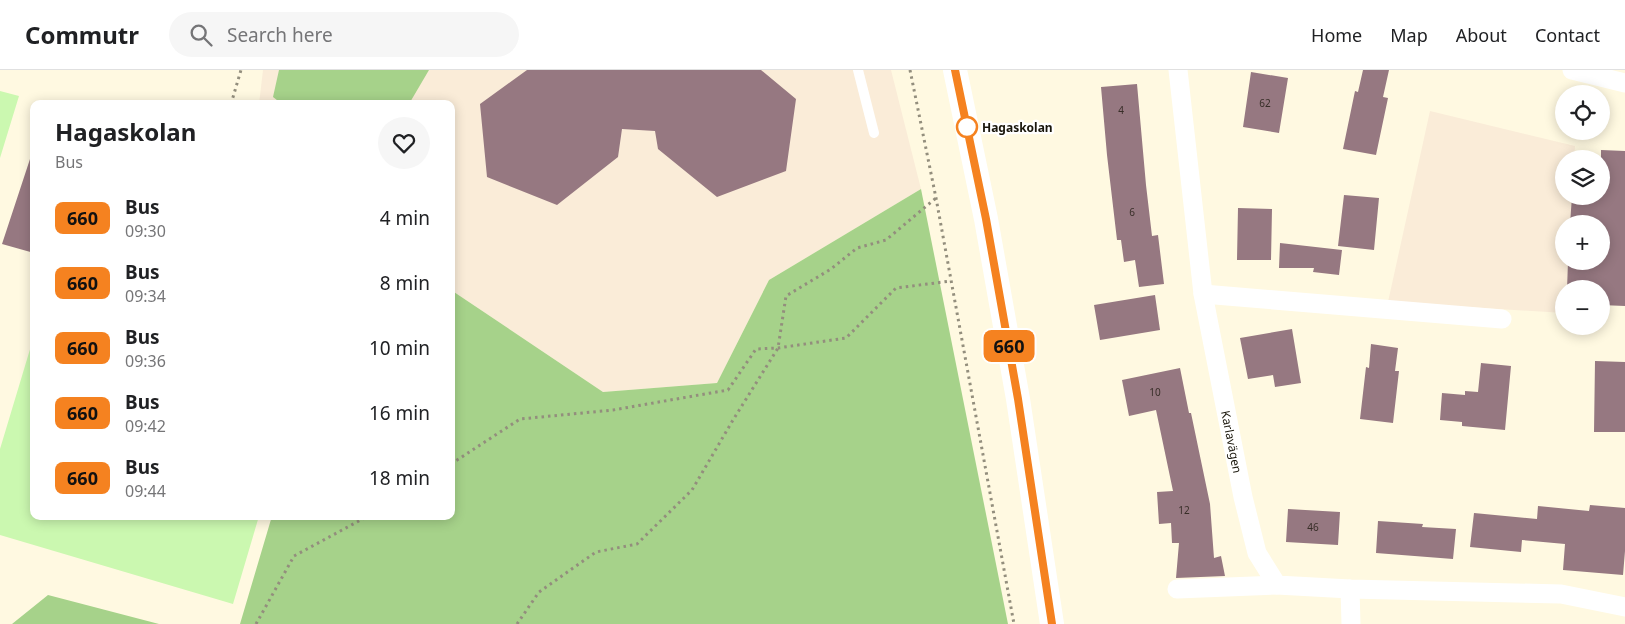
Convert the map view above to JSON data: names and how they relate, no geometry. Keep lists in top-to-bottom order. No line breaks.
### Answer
{"streets":{"street":["Karlavägen"]},"places":["Hagaskolan"],"lines":["bus line 660"],"house_numbers":["62","4","6","10","12","46"],"page":{"header":"Commutr","search":"Search here","nav":["Home","Map","About","Contact"],"on_map":"660","map_buttons":["+","−"],"heading":["Hagaskolan","Bus"],"list":[{"mark":"660","name":"Bus","note":"09:30","value":"4 min"},{"mark":"660","name":"Bus","note":"09:34","value":"8 min"},{"mark":"660","name":"Bus","note":"09:36","value":"10 min"},{"mark":"660","name":"Bus","note":"09:42","value":"16 min"},{"mark":"660","name":"Bus","note":"09:44","value":"18 min"}]}}
